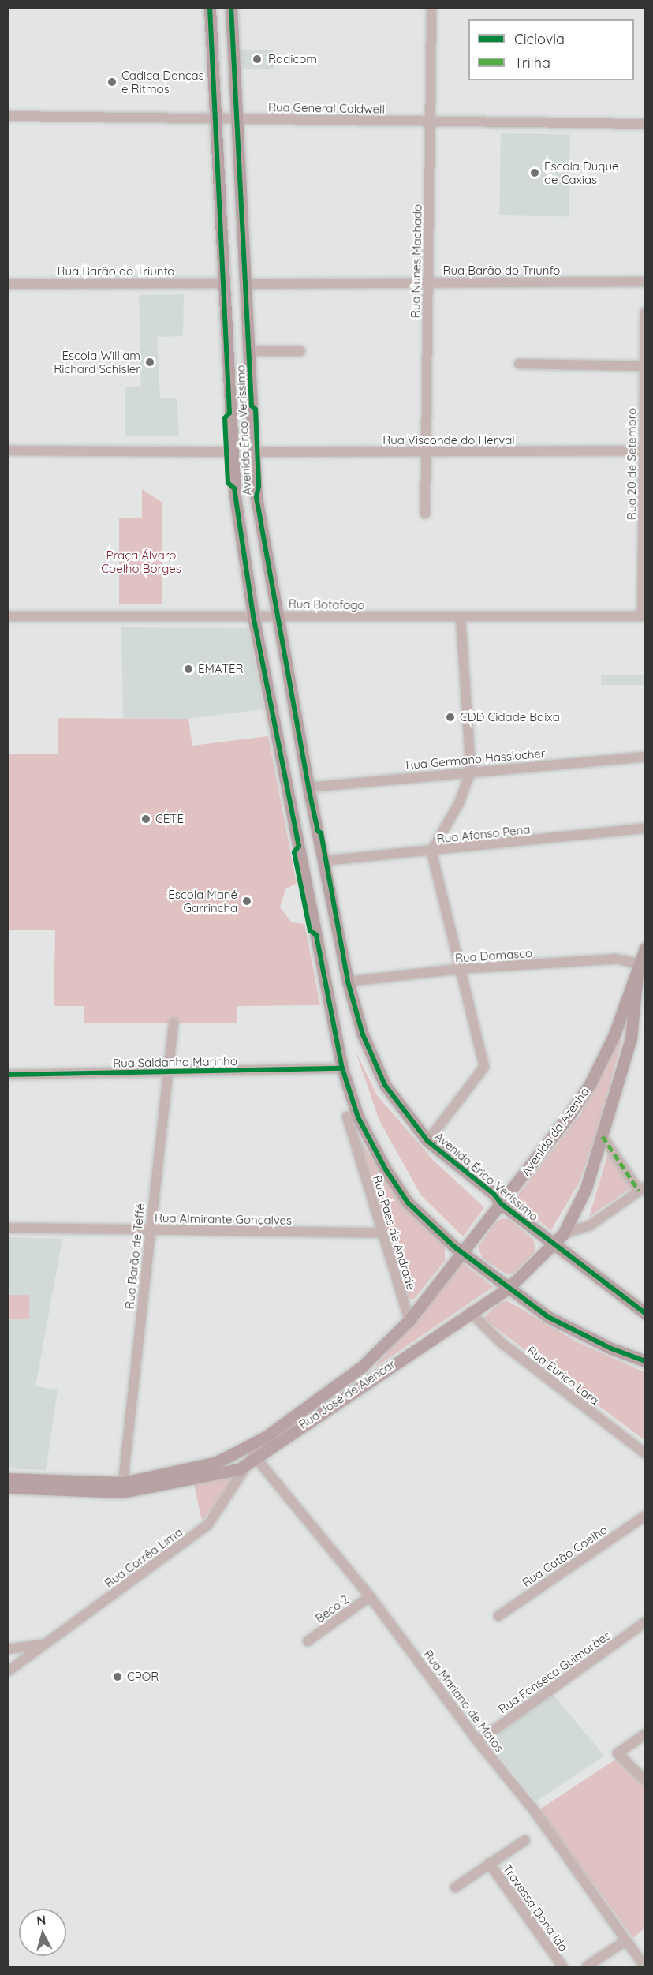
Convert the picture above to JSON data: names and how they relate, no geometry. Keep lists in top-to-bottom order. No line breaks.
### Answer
{"streets":{"main road":["Avenida Érico Veríssimo","Avenida da Azenha","Rua José de Alencar"],"street":["Rua General Caldwell","Rua Nunes Machado","Rua Barão do Triunfo","Rua Visconde do Herval","Rua 20 de Setembro","Rua Botafogo","Rua Germano Hasslocher","Rua Afonso Pena","Rua Damasco","Rua Saldanha Marinho","Rua Almirante Gonçalves","Rua Paes de Andrade","Rua Barão de Teffé","Rua Eurico Lara","Rua Catão Coelho","Rua Corrêa Lima","Beco 2","Rua Fonseca Guimarães","Rua Mariano de Matos","Travessa Dona Ida"]},"crossings":[["Rua General Caldwell","Rua Nunes Machado"],["Rua General Caldwell","Avenida Érico Veríssimo"],["Rua Nunes Machado","Rua Barão do Triunfo"],["Rua Nunes Machado","Rua Visconde do Herval"],["Rua Barão do Triunfo","Avenida Érico Veríssimo"],["Avenida Érico Veríssimo","Rua Visconde do Herval"],["Avenida Érico Veríssimo","Rua Botafogo"],["Avenida Érico Veríssimo","Rua Germano Hasslocher"],["Avenida Érico Veríssimo","Rua Afonso Pena"],["Avenida Érico Veríssimo","Rua Damasco"],["Avenida Érico Veríssimo","Rua Saldanha Marinho"],["Avenida Érico Veríssimo","Avenida da Azenha"],["Avenida Érico Veríssimo","Rua Paes de Andrade"],["Avenida Érico Veríssimo","Rua José de Alencar"],["Rua Visconde do Herval","Rua 20 de Setembro"],["Rua 20 de Setembro","Rua Botafogo"],["Rua Damasco","Avenida da Azenha"],["Rua Saldanha Marinho","Rua Barão de Teffé"],["Avenida da Azenha","Rua José de Alencar"],["Rua Almirante Gonçalves","Rua Paes de Andrade"],["Rua Almirante Gonçalves","Rua Barão de Teffé"],["Rua Paes de Andrade","Rua José de Alencar"],["Rua Barão de Teffé","Rua José de Alencar"],["Rua Eurico Lara","Rua José de Alencar"],["Rua José de Alencar","Rua Corrêa Lima"],["Rua José de Alencar","Rua Mariano de Matos"],["Rua Corrêa Lima","Rua Mariano de Matos"],["Beco 2","Rua Mariano de Matos"],["Rua Fonseca Guimarães","Rua Mariano de Matos"]],"parks":["Praça Álvaro Coelho Borges"],"places":["Radicom","Cadica Danças e Ritmos","Escola Duque de Caxias","Escola William Richard Schisler","EMATER","CDD Cidade Baixa","CETE","Escola Mané Garrincha","CPOR"],"legend":["Ciclovia","Trilha"],"north":"top"}
